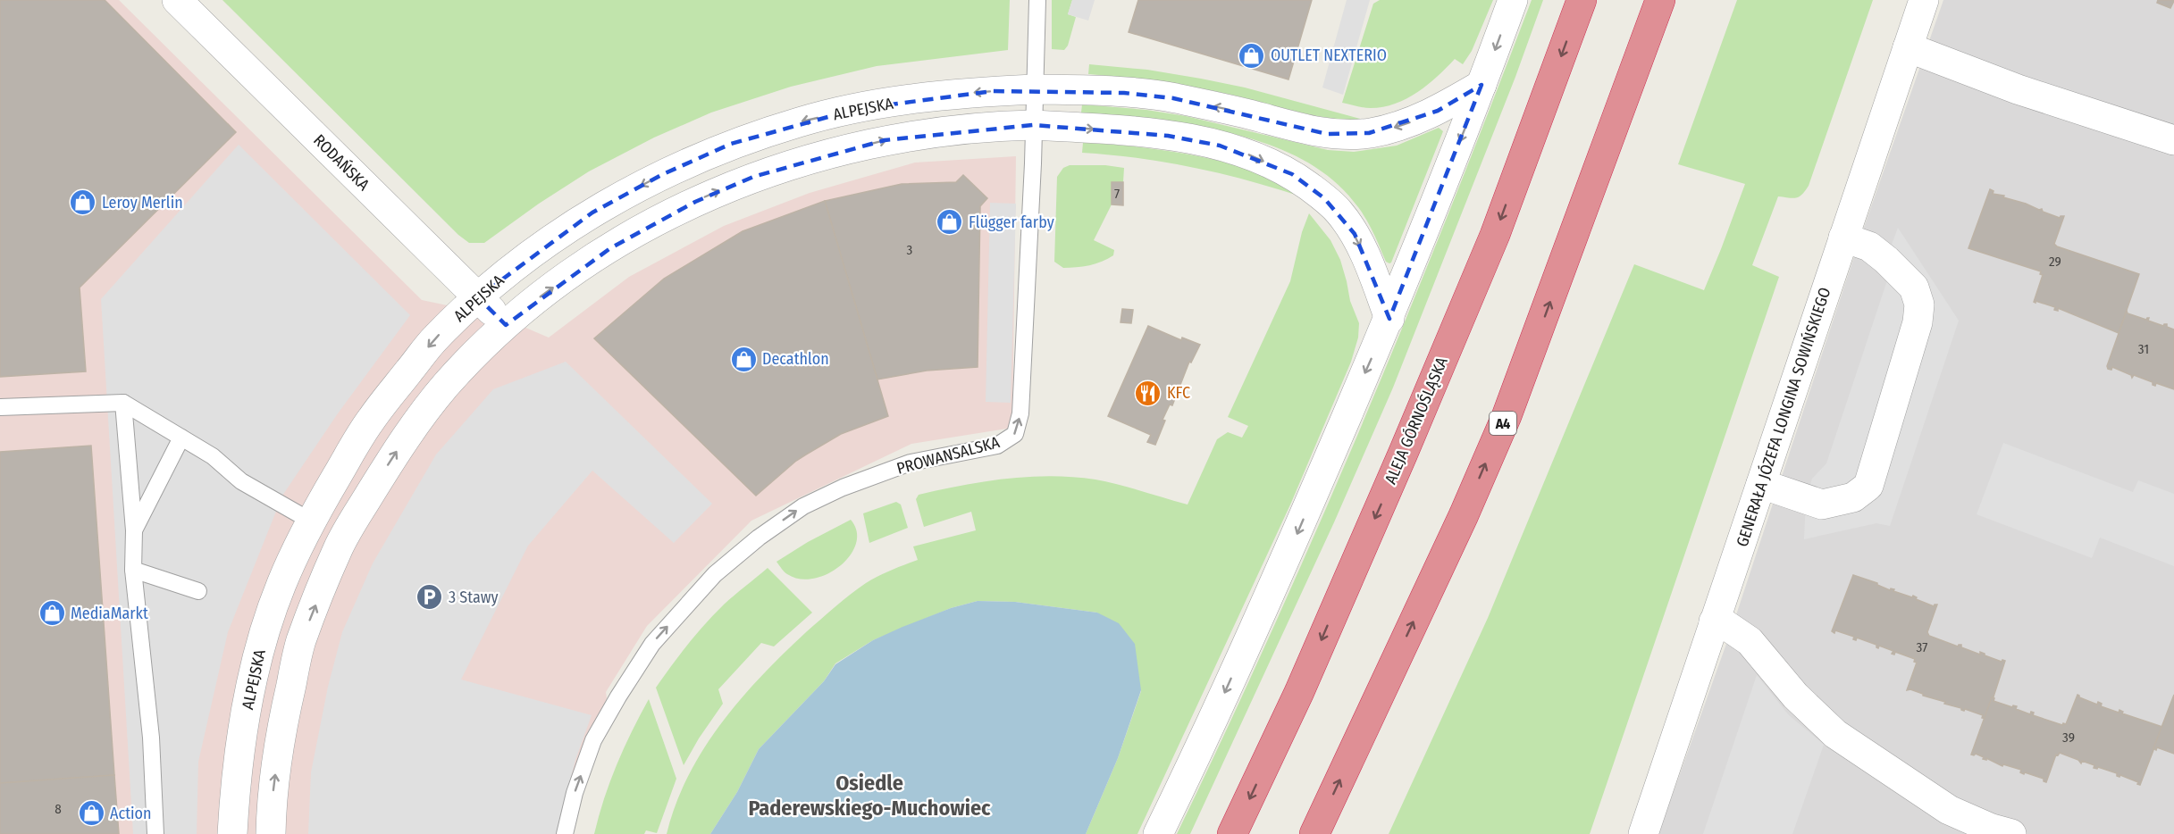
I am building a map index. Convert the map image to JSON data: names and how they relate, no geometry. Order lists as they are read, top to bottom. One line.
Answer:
{"streets":{"highway":["ALEJA GÓRNOŚLĄSKA","A4"],"street":["ALPEJSKA","RODAŃSKA","GENERAŁA JÓZEFA LONGINA SOWIŃSKIEGO"],"lane":["PROWANSALSKA"]},"crossings":[["ALPEJSKA","RODAŃSKA"],["ALPEJSKA","PROWANSALSKA"]],"one_way":["PROWANSALSKA"],"districts":["Osiedle Paderewskiego-Muchowiec"],"places":{"shop":["OUTLET NEXTERIO","Leroy Merlin","Flügger farby","Decathlon","MediaMarkt","Action"],"restaurant":["KFC"],"parking":["3 Stawy"]},"house_numbers":["7","3","29","31","37","39","8"]}
